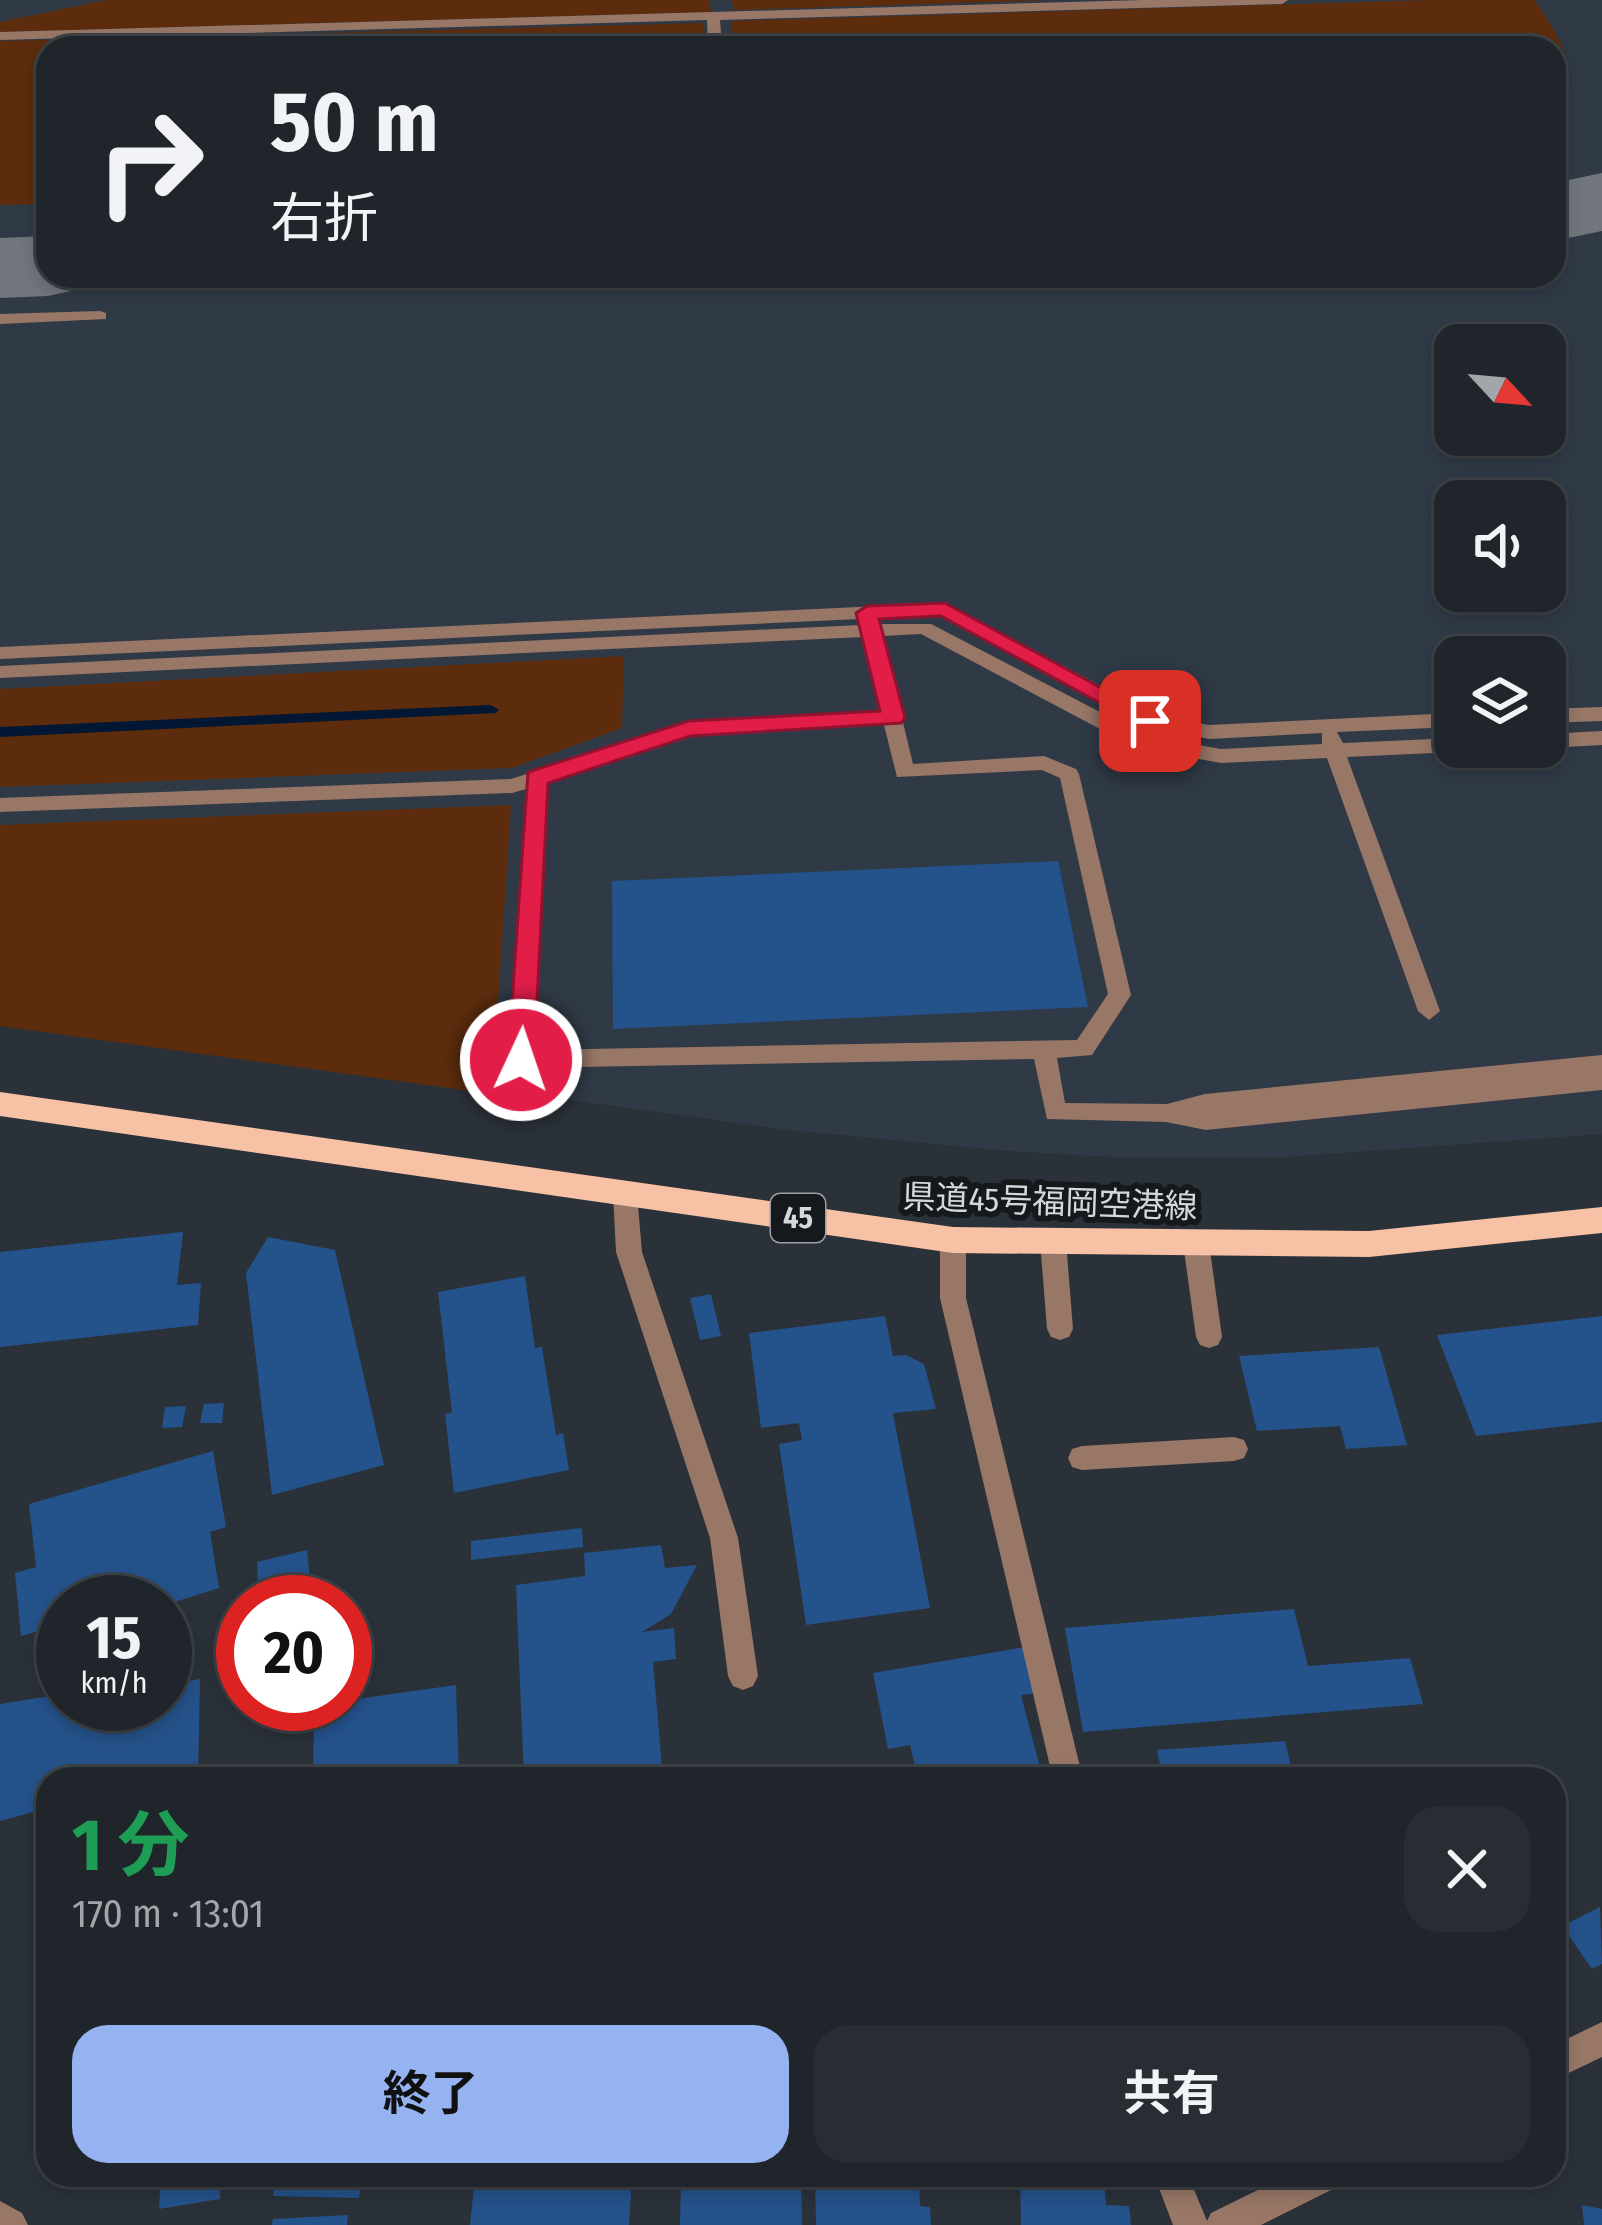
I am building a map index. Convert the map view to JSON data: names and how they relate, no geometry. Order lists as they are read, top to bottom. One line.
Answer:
{"streets":{"main road":["県道45号福岡空港線","45"]},"north":"bottom right","page":{"turn":["50 m","右折"],"speed":"15 km/h","limit":"20","heading":["1 分","170 m · 13:01"],"buttons":["終了","共有"]}}
